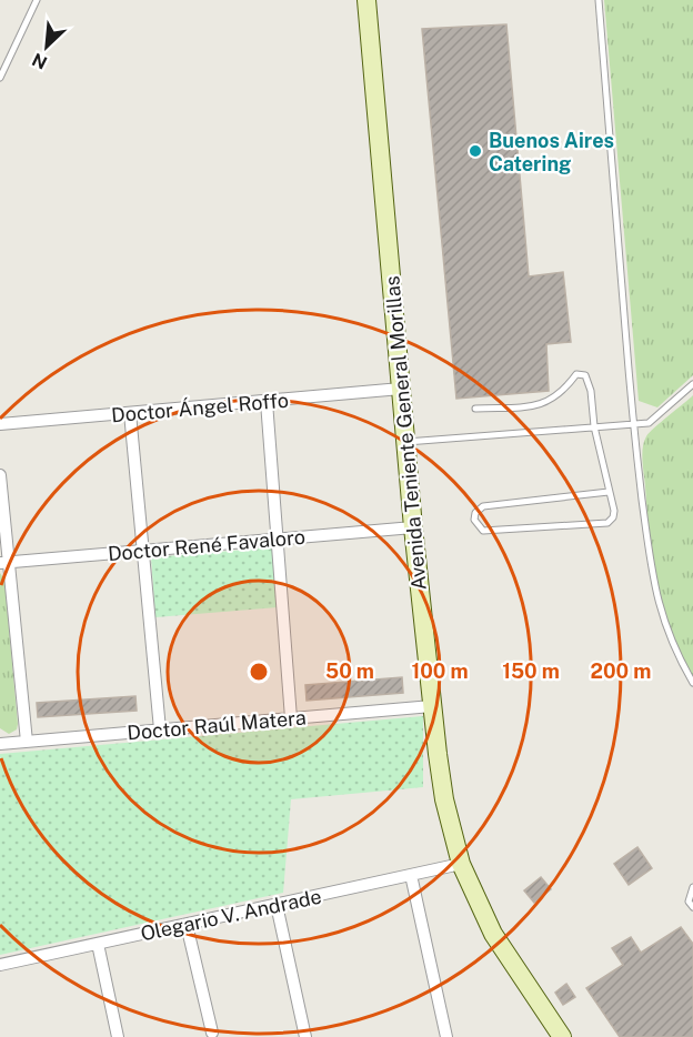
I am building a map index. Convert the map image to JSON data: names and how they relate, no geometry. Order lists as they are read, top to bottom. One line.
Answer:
{"streets":{"main road":["Avenida Teniente General Morillas"],"street":["Doctor Ángel Roffo","Doctor René Favaloro","Doctor Raúl Matera","Olegario V. Andrade"]},"crossings":[["Doctor Ángel Roffo","Avenida Teniente General Morillas"],["Avenida Teniente General Morillas","Doctor René Favaloro"],["Avenida Teniente General Morillas","Doctor Raúl Matera"],["Avenida Teniente General Morillas","Olegario V. Andrade"]],"places":["Buenos Aires Catering"],"north":"bottom left","rings":["50 m","100 m","150 m","200 m"]}
